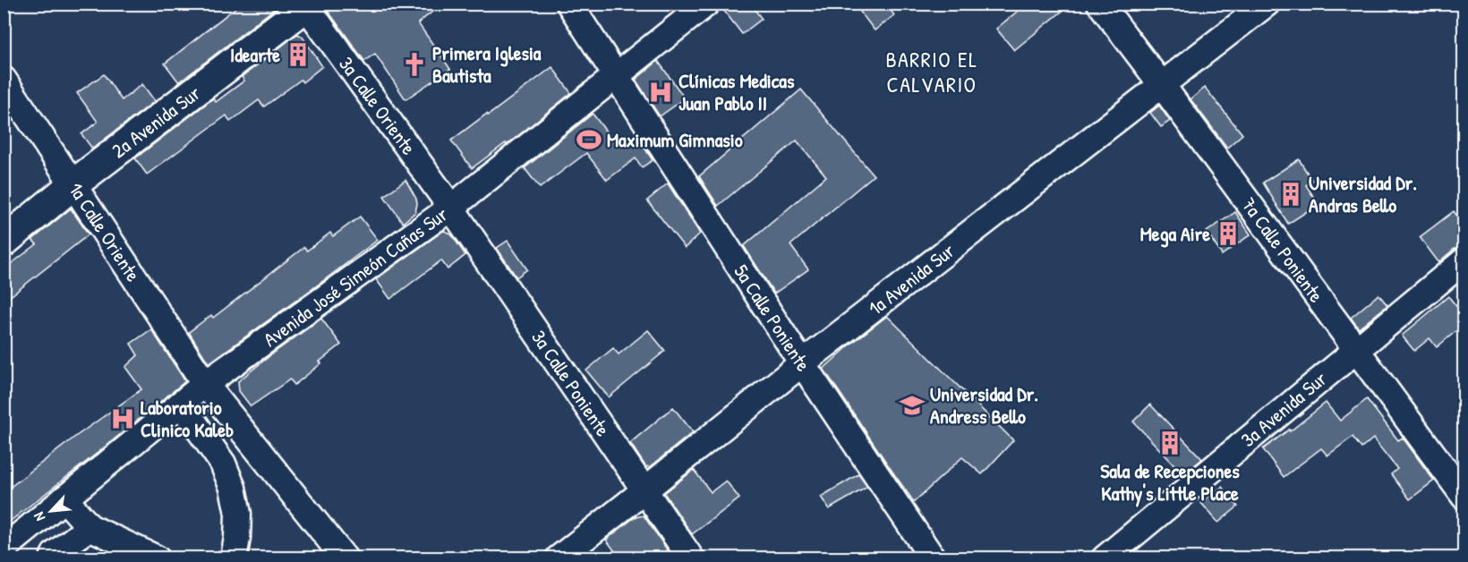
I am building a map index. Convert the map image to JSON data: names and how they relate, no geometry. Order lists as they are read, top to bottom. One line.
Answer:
{"streets":{"main road":["2a Avenida Sur"],"street":["3a Calle Oriente","1a Calle Oriente","7a Calle Poniente","Avenida José Simeón Cañas Sur","1a Avenida Sur","5a Calle Poniente","3a Calle Poniente","3a Avenida Sur"]},"crossings":[["3a Calle Oriente","2a Avenida Sur"],["3a Calle Oriente","Avenida José Simeón Cañas Sur"],["3a Calle Oriente","3a Calle Poniente"],["2a Avenida Sur","1a Calle Oriente"],["1a Calle Oriente","Avenida José Simeón Cañas Sur"],["7a Calle Poniente","1a Avenida Sur"],["7a Calle Poniente","3a Avenida Sur"],["Avenida José Simeón Cañas Sur","5a Calle Poniente"],["Avenida José Simeón Cañas Sur","3a Calle Poniente"],["1a Avenida Sur","5a Calle Poniente"],["1a Avenida Sur","3a Calle Poniente"]],"districts":["BARRIO EL CALVARIO"],"places":{"building":["Idearte","Universidad Dr. Andras Bello","Mega Aire","Sala de Recepciones Kathy's Little Place"],"church":["Primera Iglesia Bautista"],"hospital":["Clínicas Medicas Juan Pablo II","Laboratorio Clinico Kaleb"],"sports":["Maximum Gimnasio"],"school or university":["Universidad Dr. Andress Bello"]},"north":"bottom left"}
